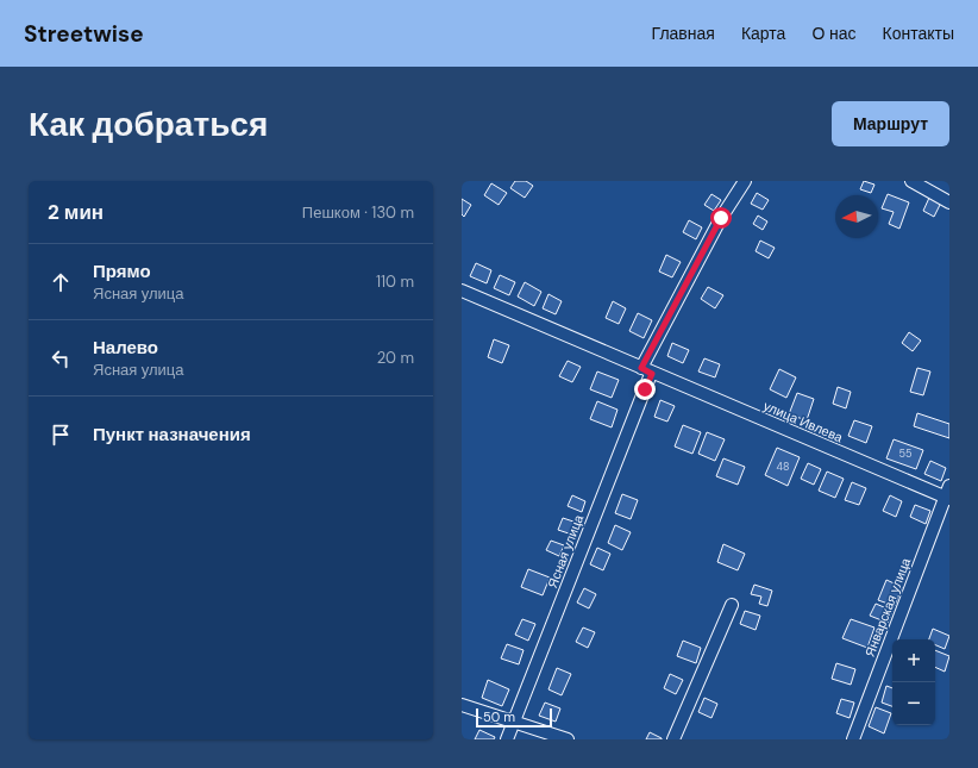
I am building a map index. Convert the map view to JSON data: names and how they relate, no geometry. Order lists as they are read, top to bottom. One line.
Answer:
{"streets":{"street":["улица Ивлева","Ясная улица","Январская улица"]},"crossings":[["улица Ивлева","Ясная улица"],["улица Ивлева","Январская улица"]],"house_numbers":["55","48"],"scale_bar":"50 m","north":"left","page":{"header":"Streetwise","nav":["Главная","Карта","О нас","Контакты"],"buttons":"Маршрут","title":"Как добраться","heading":["2 мин","Пешком · 130 m"],"list":[["Прямо","Ясная улица","110 m"],["Налево","Ясная улица","20 m"],"Пункт назначения"],"map_buttons":["+","−"],"scale":"50 m"}}
